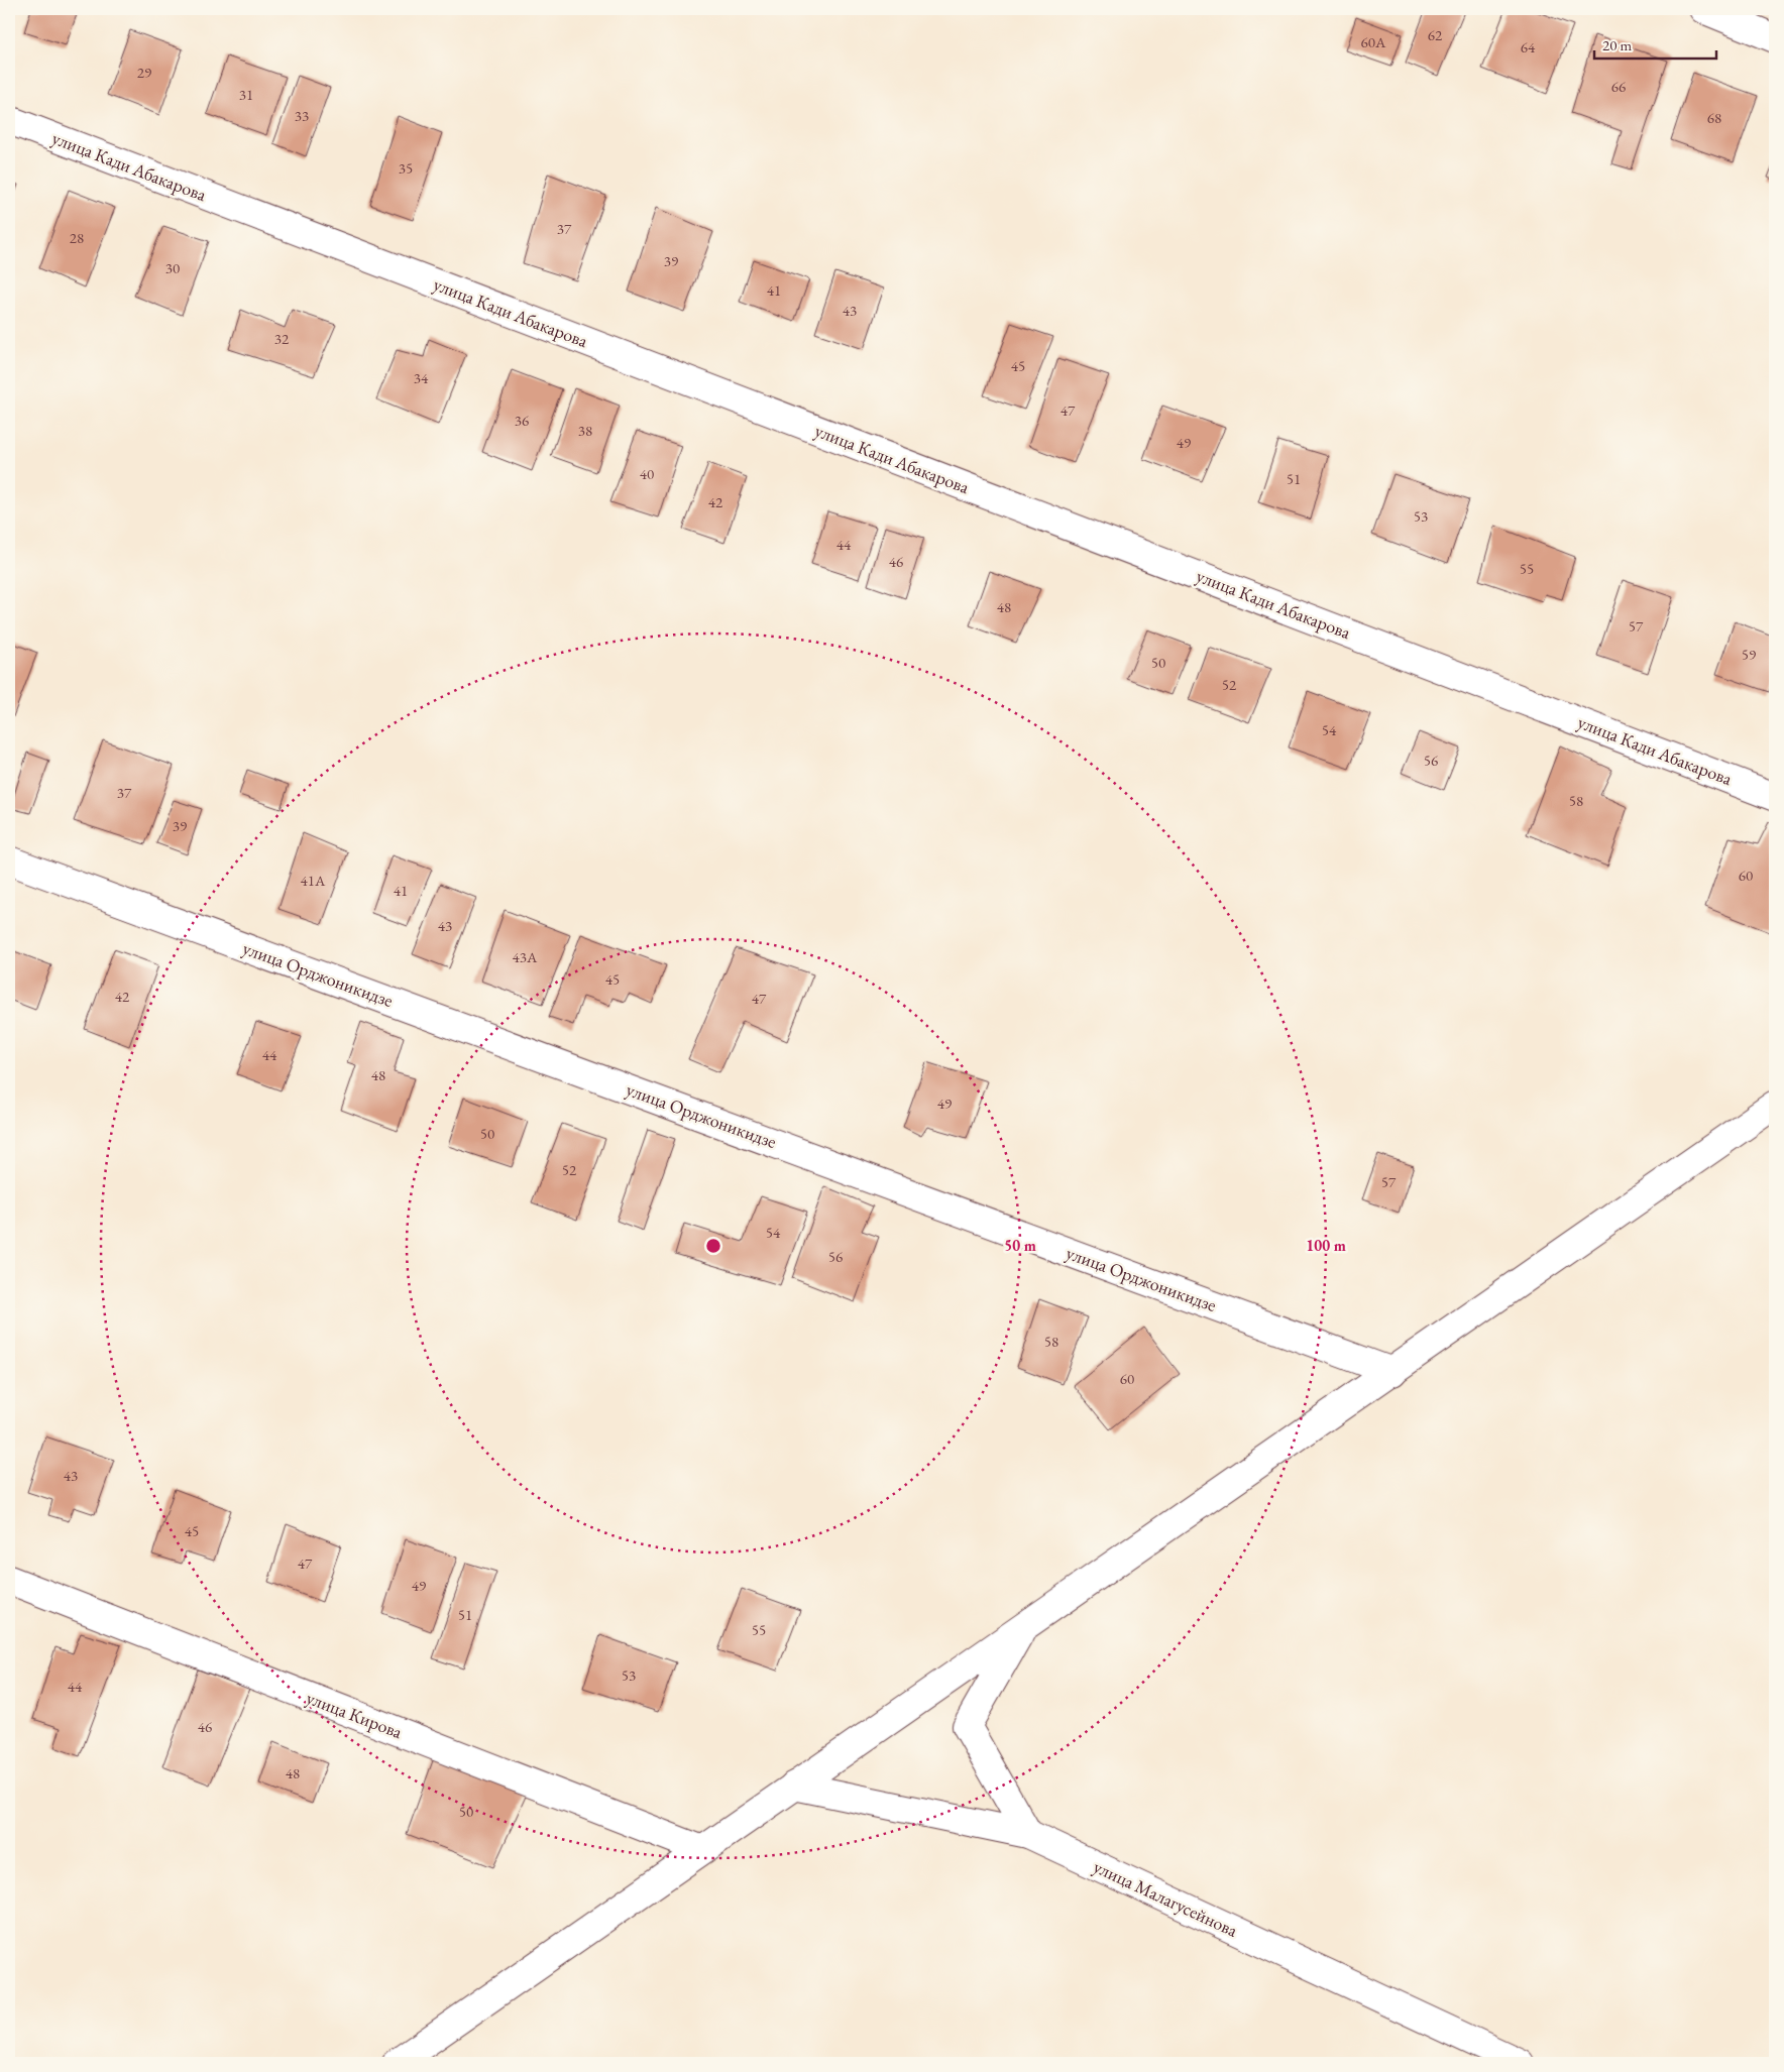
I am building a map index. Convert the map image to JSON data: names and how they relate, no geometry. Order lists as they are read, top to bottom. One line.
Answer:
{"streets":{"street":["улица Кади Абакарова","улица Орджоникидзе","улица Кирова","улица Малагусейнова"]},"house_numbers":["62","60А","64","29","66","31","33","68","35","37","28","39","30","41","43","32","45","34","47","36","38","49","40","51","42","53","44","46","55","48","57","59","50","52","54","56","37","58","39","60","41А","41","43","43А","45","42","47","44","48","49","50","52","57","54","56","58","60","43","45","47","49","51","55","53","44","46","48","50"],"scale_bar":"20 m","rings":["50 m","100 m"]}
